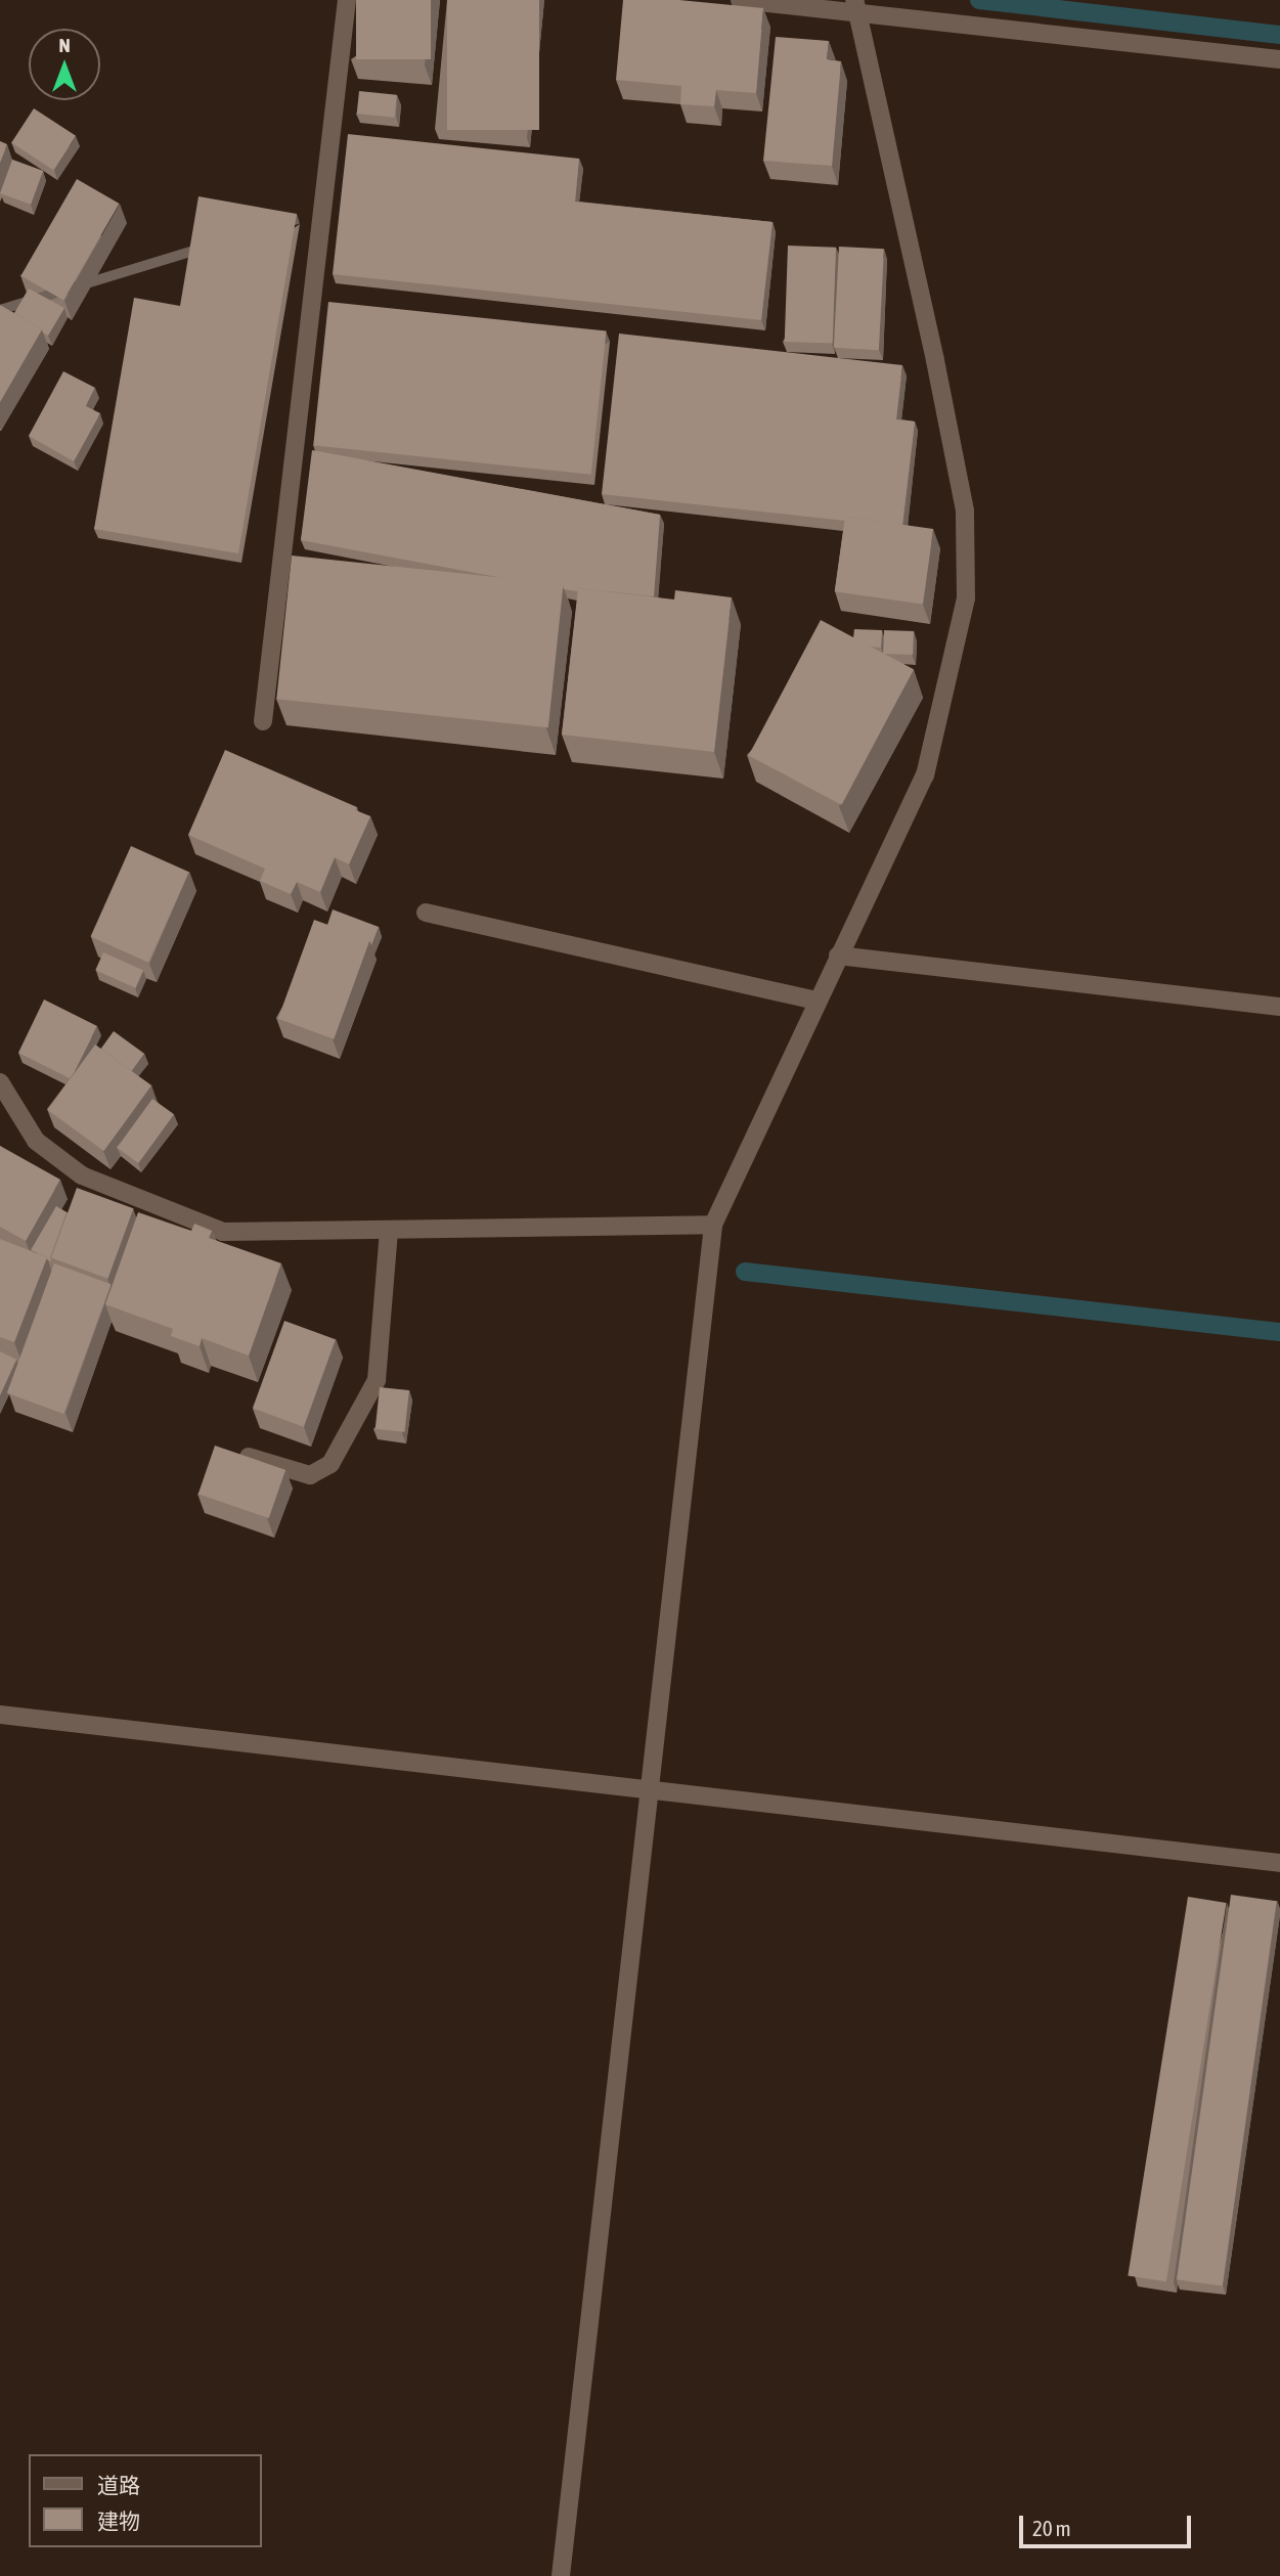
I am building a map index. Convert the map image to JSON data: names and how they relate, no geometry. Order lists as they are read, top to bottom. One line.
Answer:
{"legend":["道路","建物"],"scale_bar":"20 m","north":"top"}
